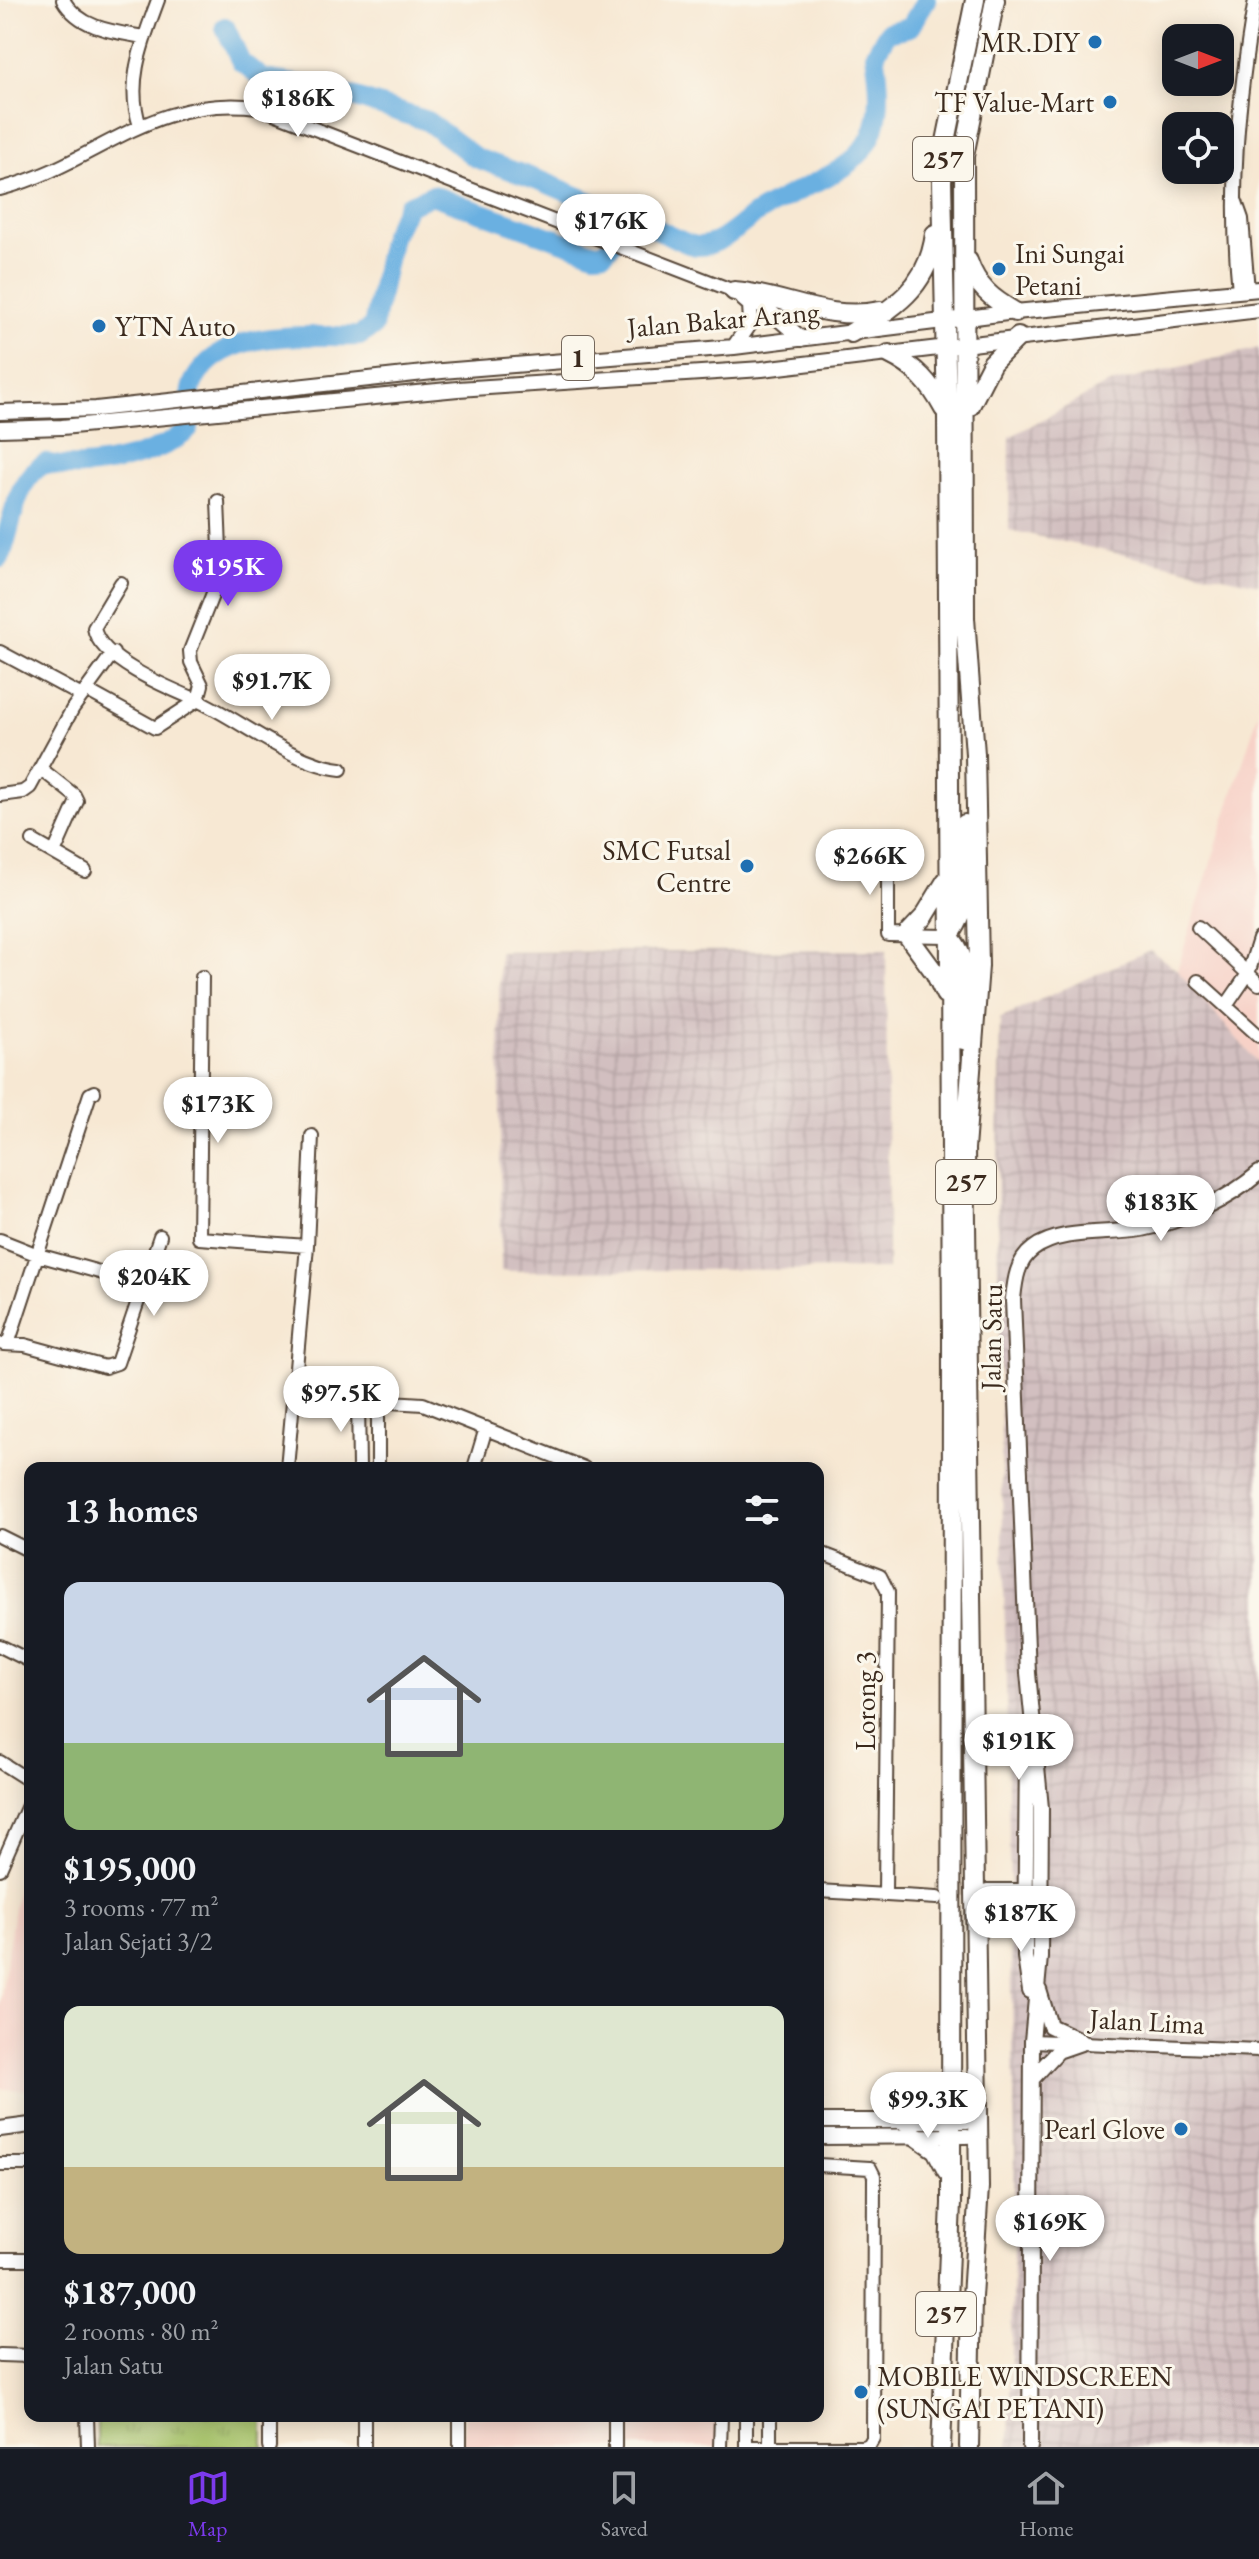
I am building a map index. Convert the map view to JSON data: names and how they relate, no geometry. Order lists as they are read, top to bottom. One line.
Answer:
{"streets":{"highway":["257"],"main road":["Jalan Bakar Arang","1","Jalan Satu"],"street":["Lorong 3","Jalan Lima"]},"crossings":[["257","Jalan Bakar Arang"],["Jalan Satu","Jalan Lima"]],"places":["MR.DIY","TF Value-Mart","Ini Sungai Petani","YTN Auto","SMC Futsal Centre","Pearl Glove","MOBILE WINDSCREEN (SUNGAI PETANI)"],"north":"right","page":{"price":["$186K","$176K","$195K","$91.7K","$266K","$173K","$183K","$204K","$97.5K","$191K","$187K","$99.3K","$169K"],"heading":"13 homes","list":[{"name":"$195,000","note":"3 rooms · 77 m² · Jalan Sejati 3/2"},{"name":"$187,000","note":"2 rooms · 80 m² · Jalan Satu"}],"tabs":["Map","Saved","Home"]}}
